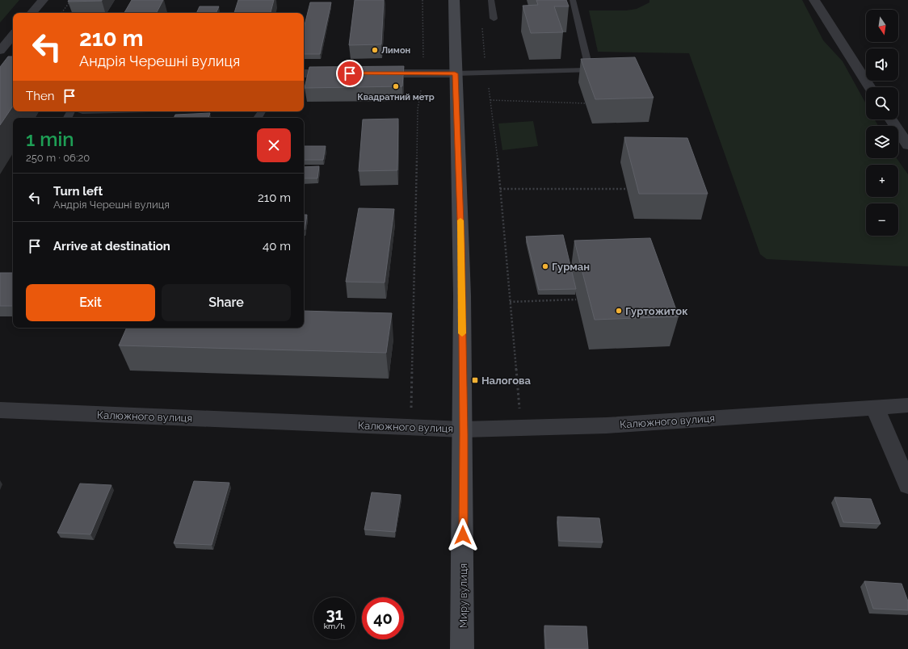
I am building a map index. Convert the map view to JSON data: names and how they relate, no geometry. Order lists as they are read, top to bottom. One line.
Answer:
{"streets":{"street":["Калюжного вулиця","Миру вулиця"]},"crossings":[["Калюжного вулиця","Миру вулиця"]],"places":{"other":["Лимон","Квадратний метр","Гурман","Гуртожиток"],"transit":["Налогова"]},"north":"bottom","page":{"map_buttons":["+","−"],"turn":["210 m","Андрія Черешні вулиця"],"then":"Then","heading":["1 min","250 m · 06:20"],"list":[{"name":"Turn left","note":"Андрія Черешні вулиця","value":"210 m"},{"name":"Arrive at destination","value":"40 m"}],"buttons":["Exit","Share"],"speed":"31 km/h","limit":"40"}}
